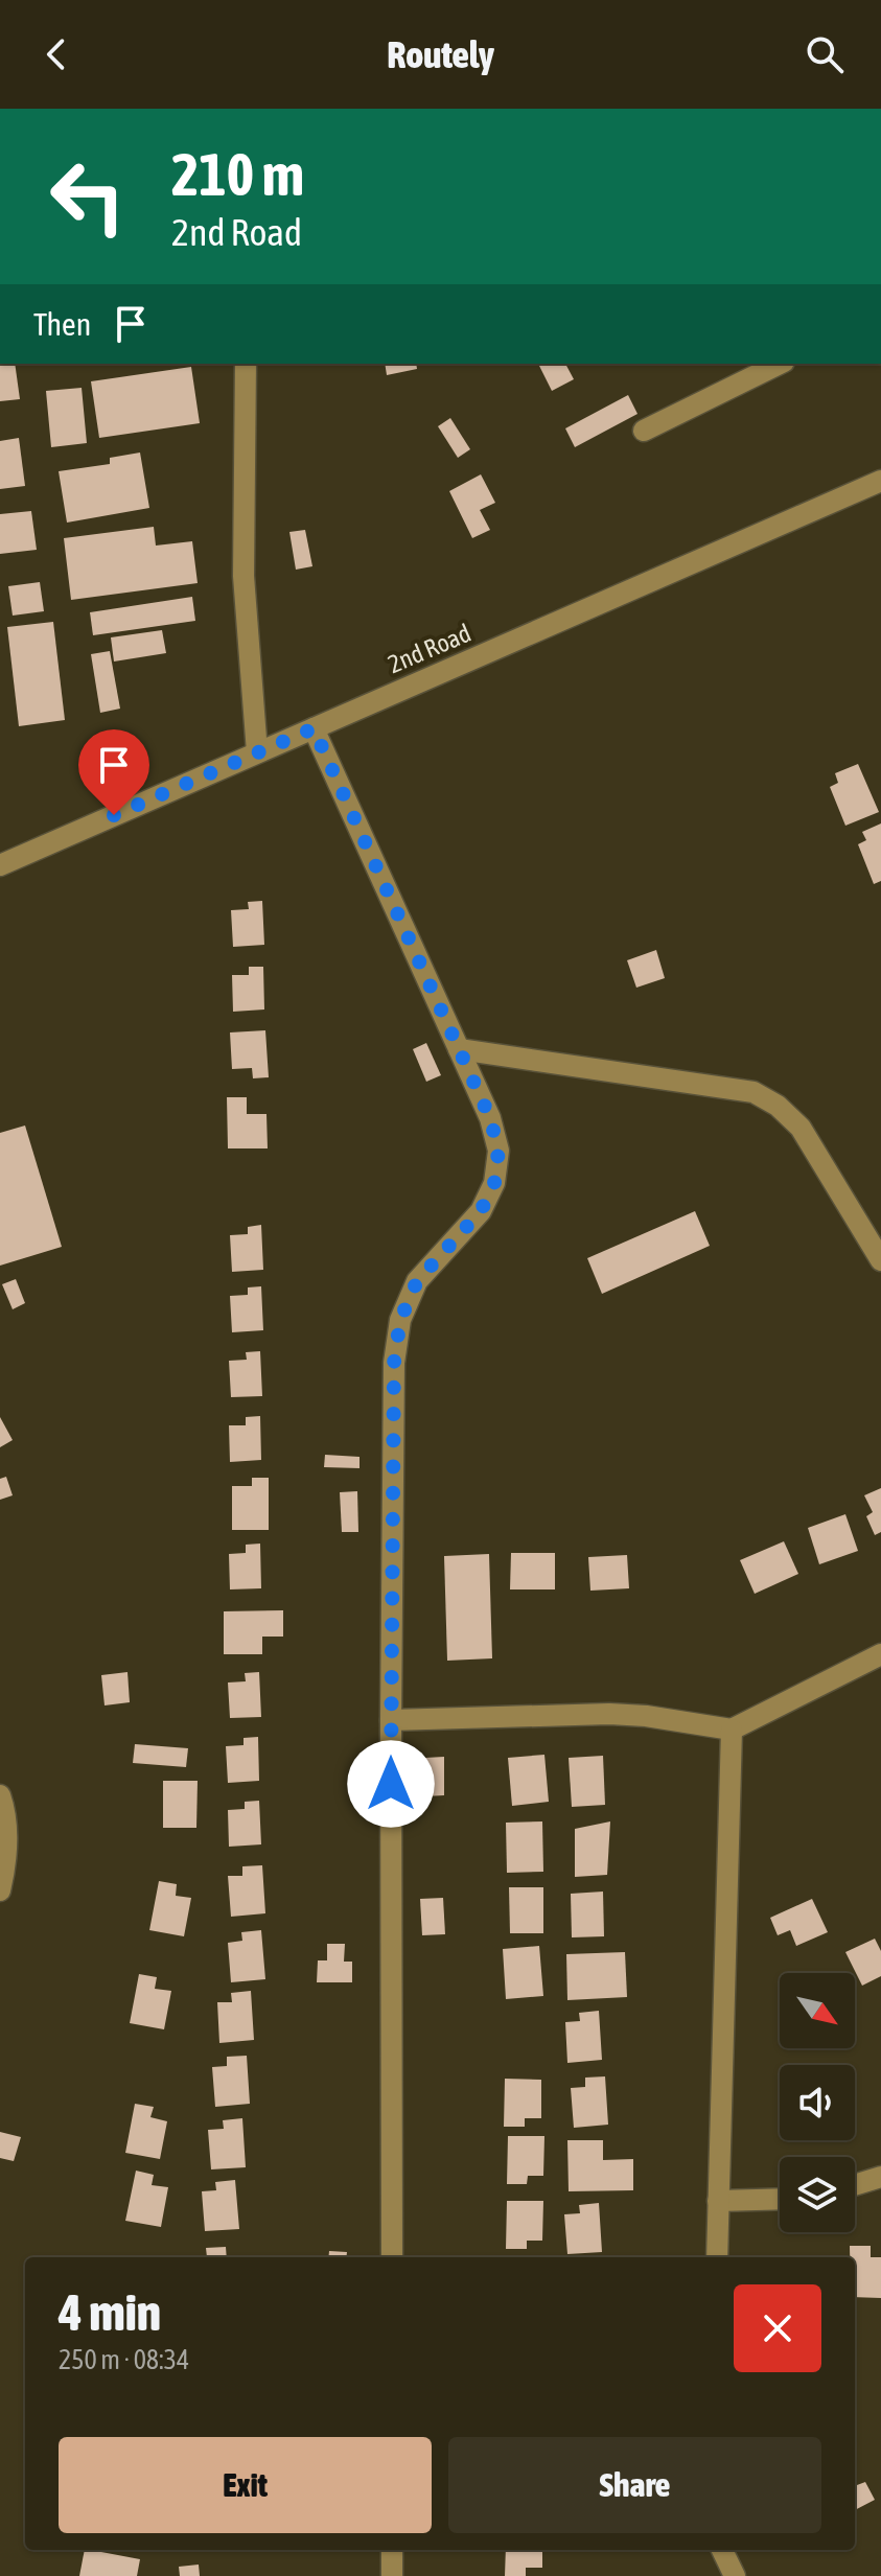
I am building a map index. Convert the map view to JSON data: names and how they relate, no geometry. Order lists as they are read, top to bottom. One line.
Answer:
{"streets":{"street":["2nd Road"]},"north":"bottom right","page":{"header":"Routely","turn":["210 m","2nd Road"],"then":"Then","heading":["4 min","250 m · 08:34"],"buttons":["Exit","Share"]}}
